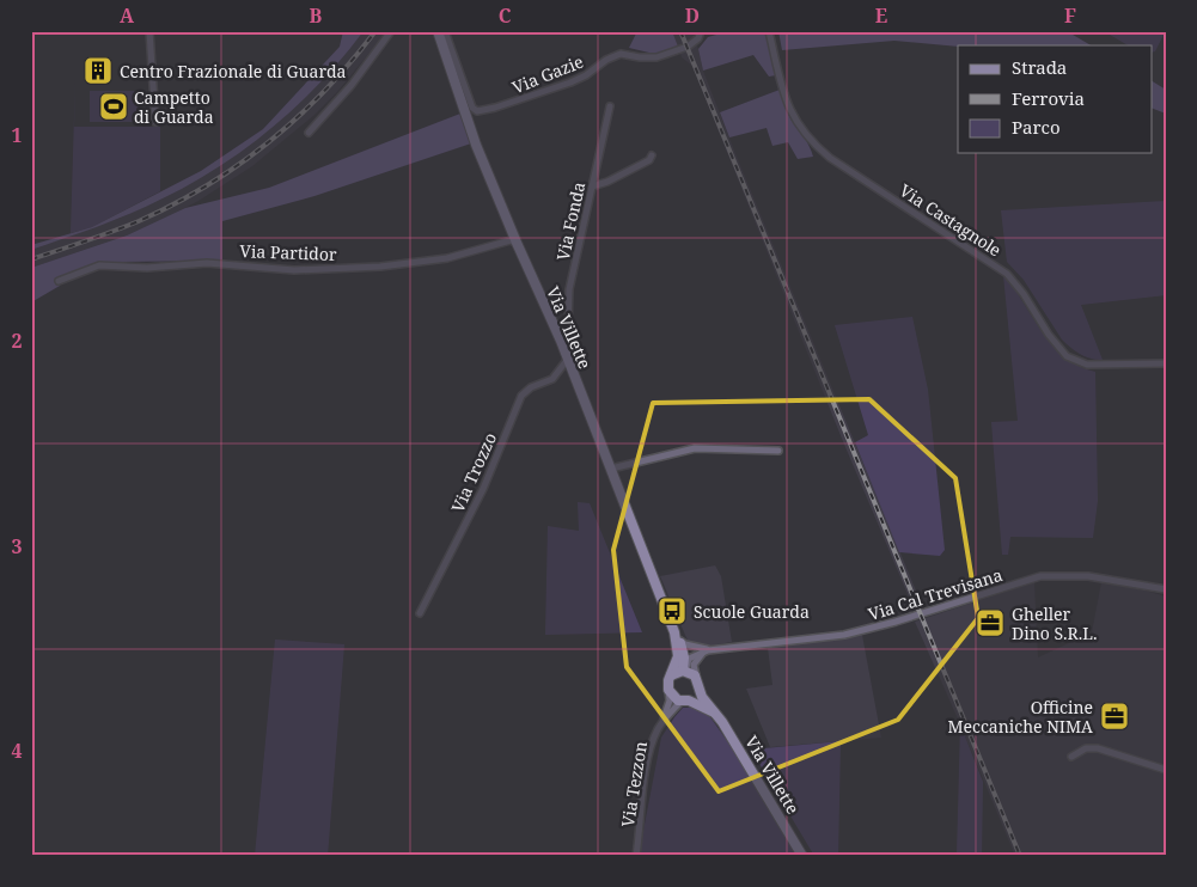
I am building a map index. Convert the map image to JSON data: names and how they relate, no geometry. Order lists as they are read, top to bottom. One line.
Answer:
{"streets":{"street":["Via Gazie","Via Castagnole","Via Fonda","Via Partidor","Via Villette","Via Trozzo","Via Cal Trevisana","Via Tezzon"]},"crossings":[["Via Fonda","Via Villette"],["Via Partidor","Via Villette"],["Via Villette","Via Trozzo"],["Via Villette","Via Cal Trevisana"],["Via Villette","Via Tezzon"]],"places":{"building":["Centro Frazionale di Guarda"],"sports":["Campetto di Guarda"],"bus stop":["Scuole Guarda"],"office":["Gheller Dino S.R.L.","Officine Meccaniche NIMA"]},"legend":["Strada","Ferrovia","Parco"],"grid":{"columns":["A","B","C","D","E","F"],"rows":["1","2","3","4"]}}
